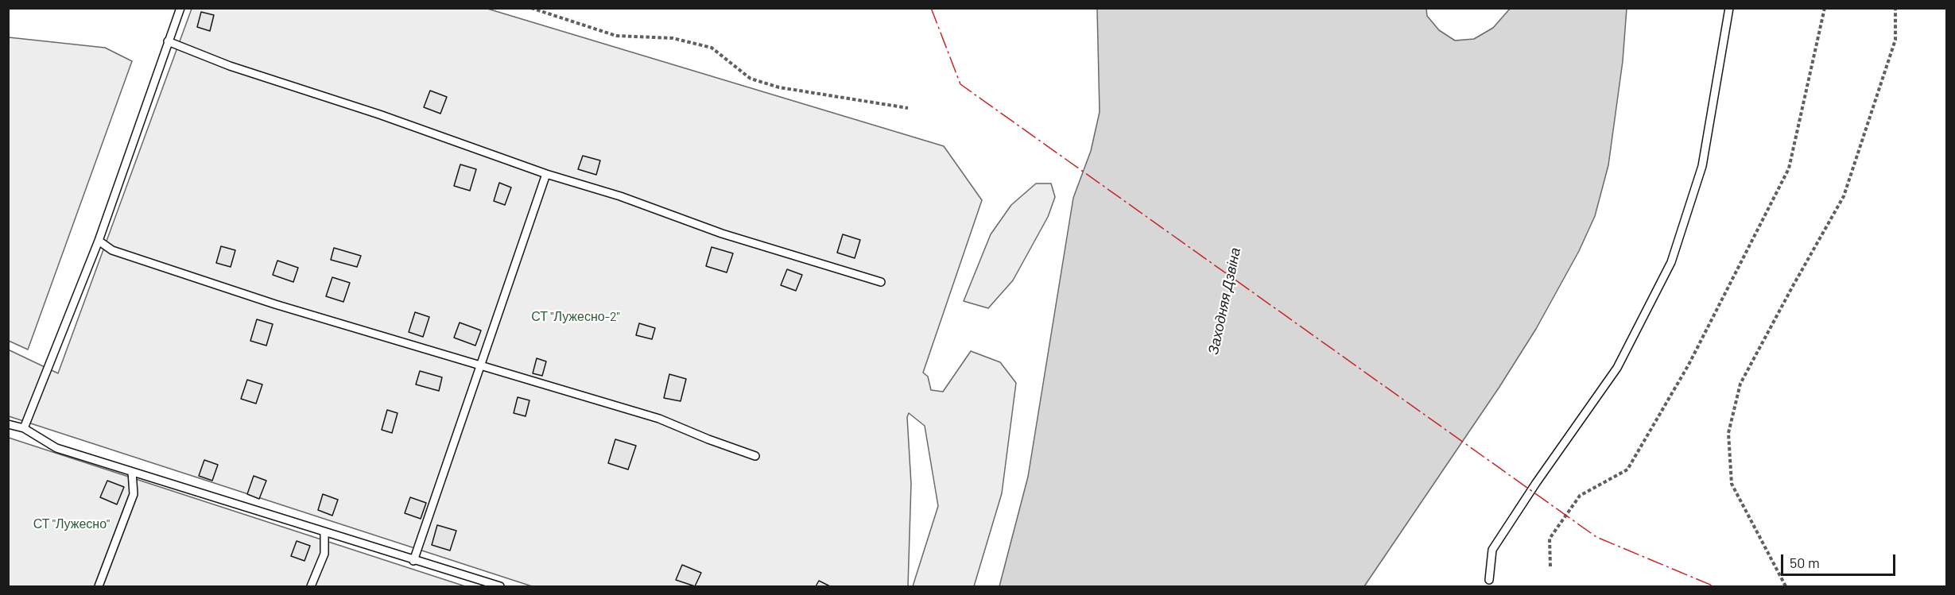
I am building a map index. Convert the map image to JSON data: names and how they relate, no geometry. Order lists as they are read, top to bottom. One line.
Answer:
{"water":["Заходняя Дзвіна"],"parks":["СТ \"Лужесно-2\"","СТ \"Лужесно\""],"scale_bar":"50 m"}
